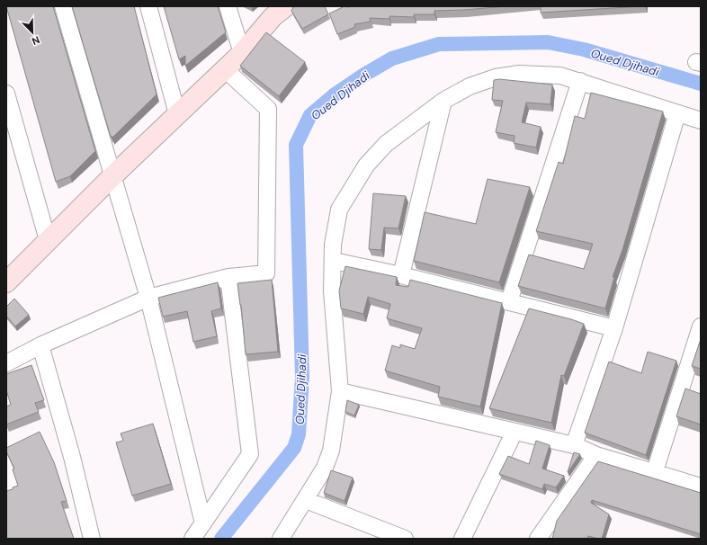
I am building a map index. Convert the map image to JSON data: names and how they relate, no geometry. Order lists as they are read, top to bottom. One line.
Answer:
{"water":["Oued Djihadi"],"north":"bottom right"}
